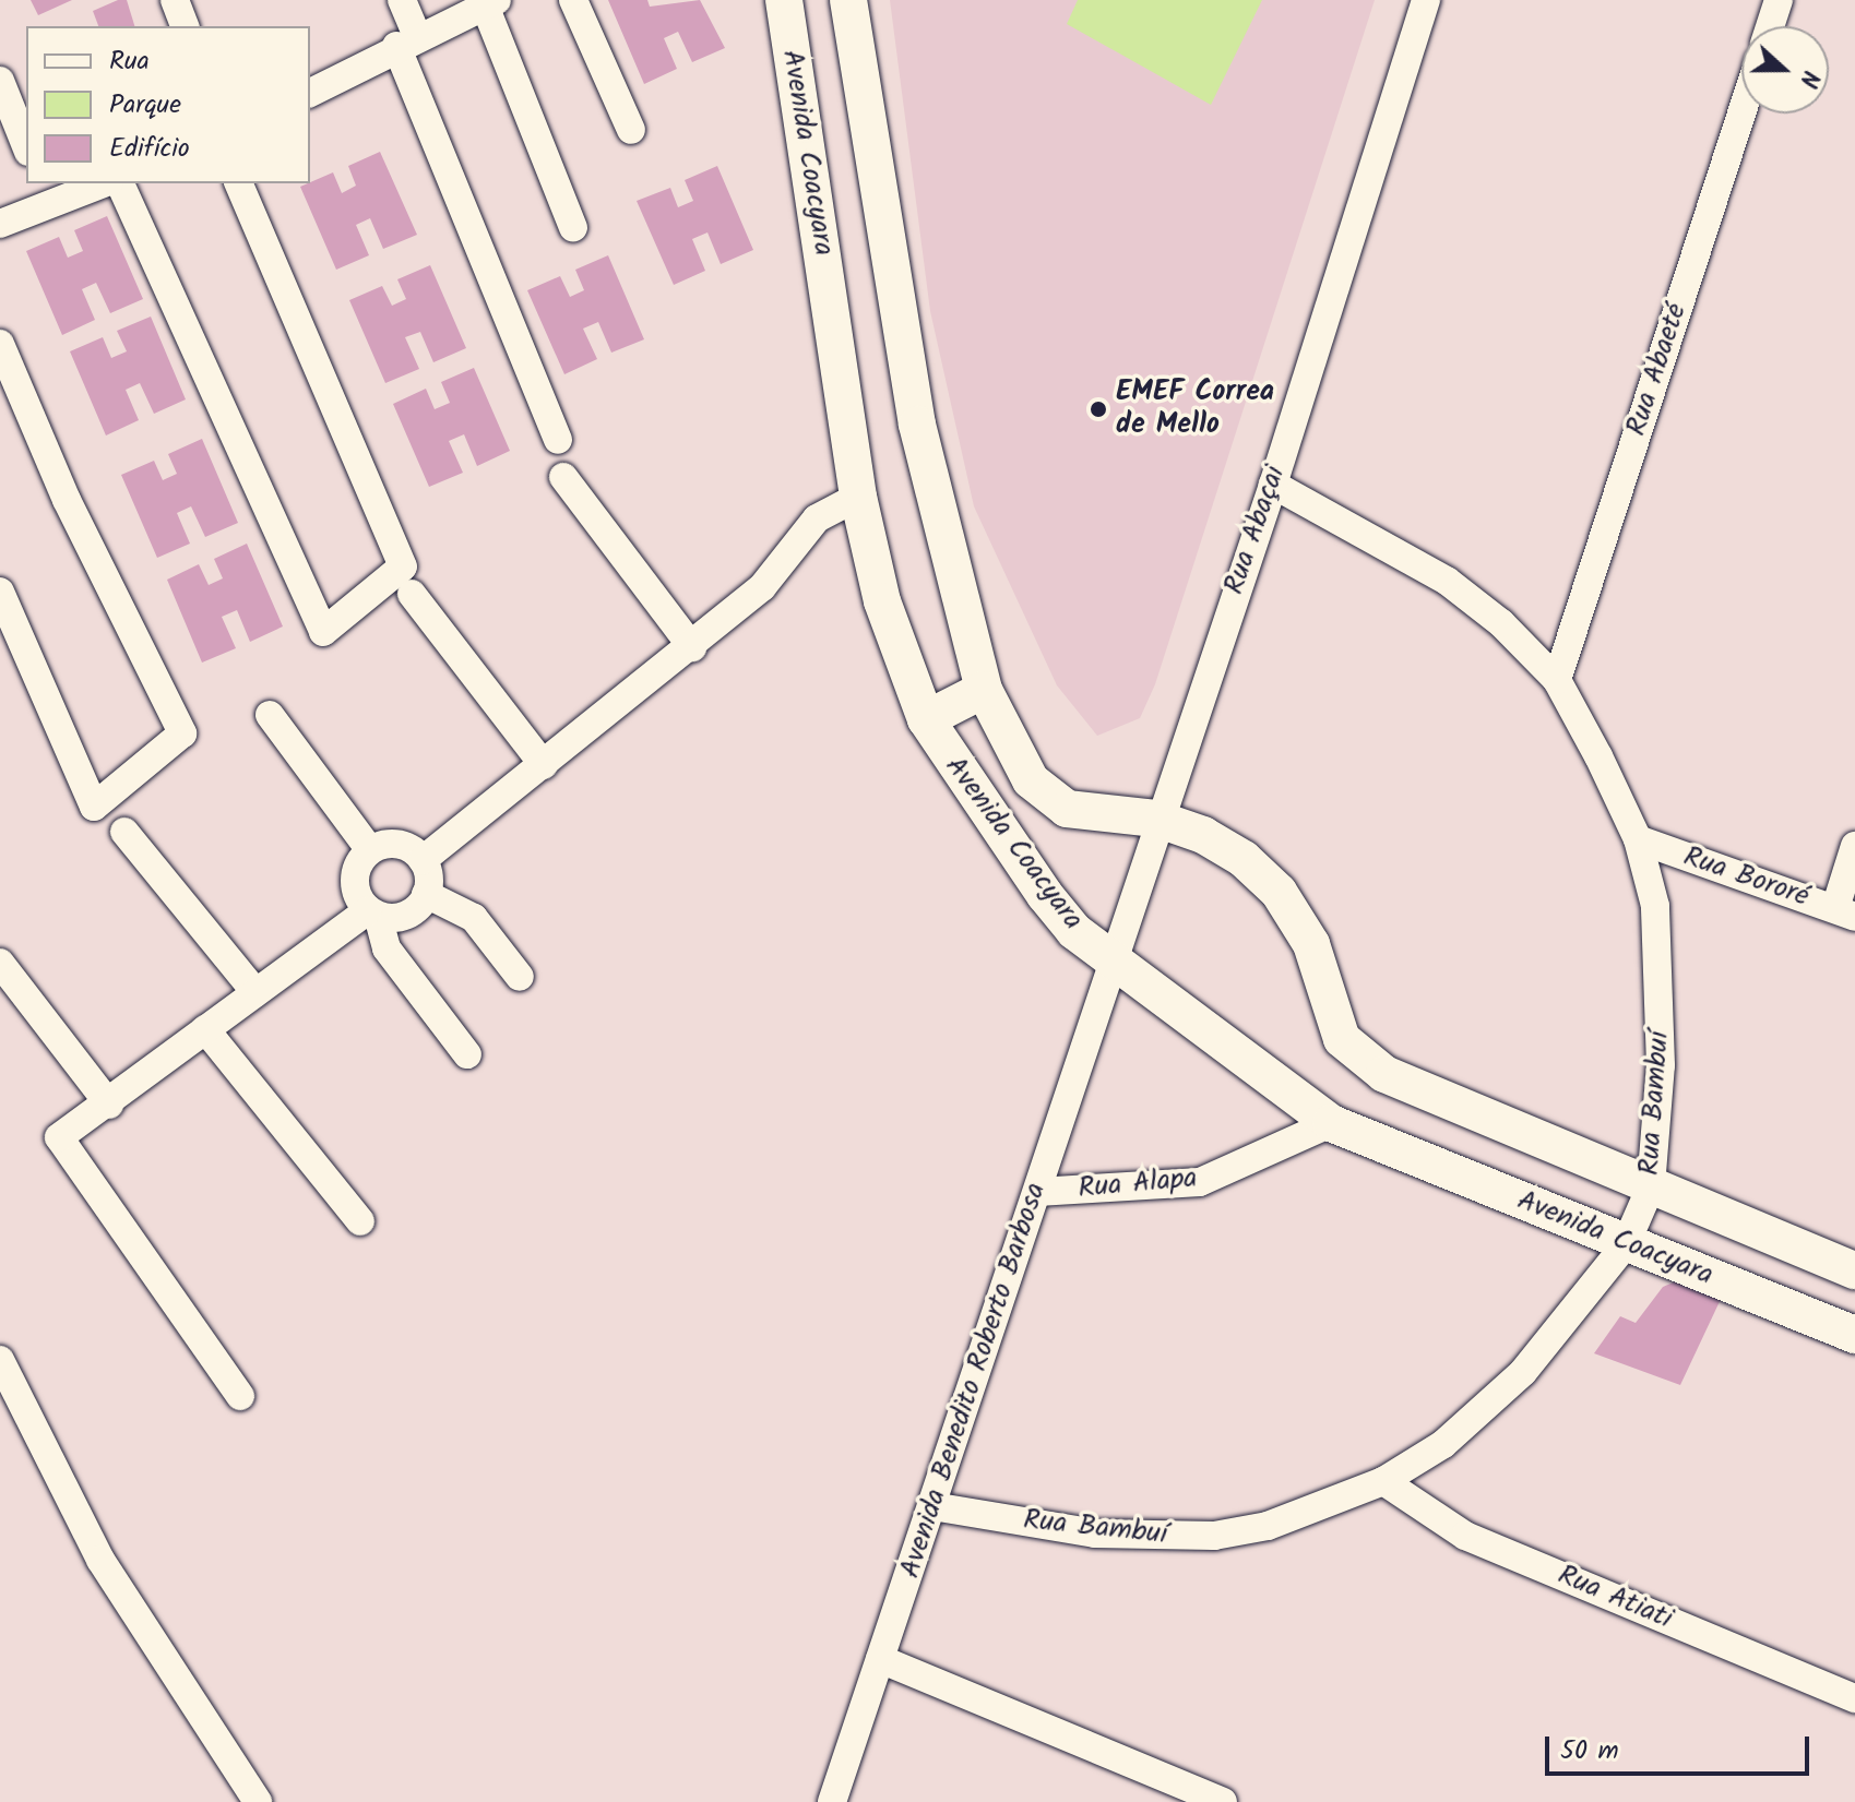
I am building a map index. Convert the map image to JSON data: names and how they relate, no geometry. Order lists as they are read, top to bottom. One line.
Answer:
{"streets":{"street":["Avenida Coacyara","Rua Abaeté","Rua Abaçai","Rua Bororé","Rua Bambuí","Rua Alapa","Avenida Benedito Roberto Barbosa","Rua Atiati"]},"crossings":[["Avenida Coacyara","Rua Abaçai"],["Avenida Coacyara","Rua Bambuí"],["Avenida Coacyara","Rua Alapa"],["Avenida Coacyara","Avenida Benedito Roberto Barbosa"],["Rua Abaeté","Rua Bambuí"],["Rua Abaçai","Rua Bambuí"],["Rua Abaçai","Avenida Benedito Roberto Barbosa"],["Rua Bororé","Rua Bambuí"],["Rua Bambuí","Avenida Benedito Roberto Barbosa"],["Rua Bambuí","Rua Atiati"],["Rua Alapa","Avenida Benedito Roberto Barbosa"]],"places":["EMEF Correa de Mello"],"legend":["Rua","Parque","Edifício"],"scale_bar":"50 m","north":"right"}
